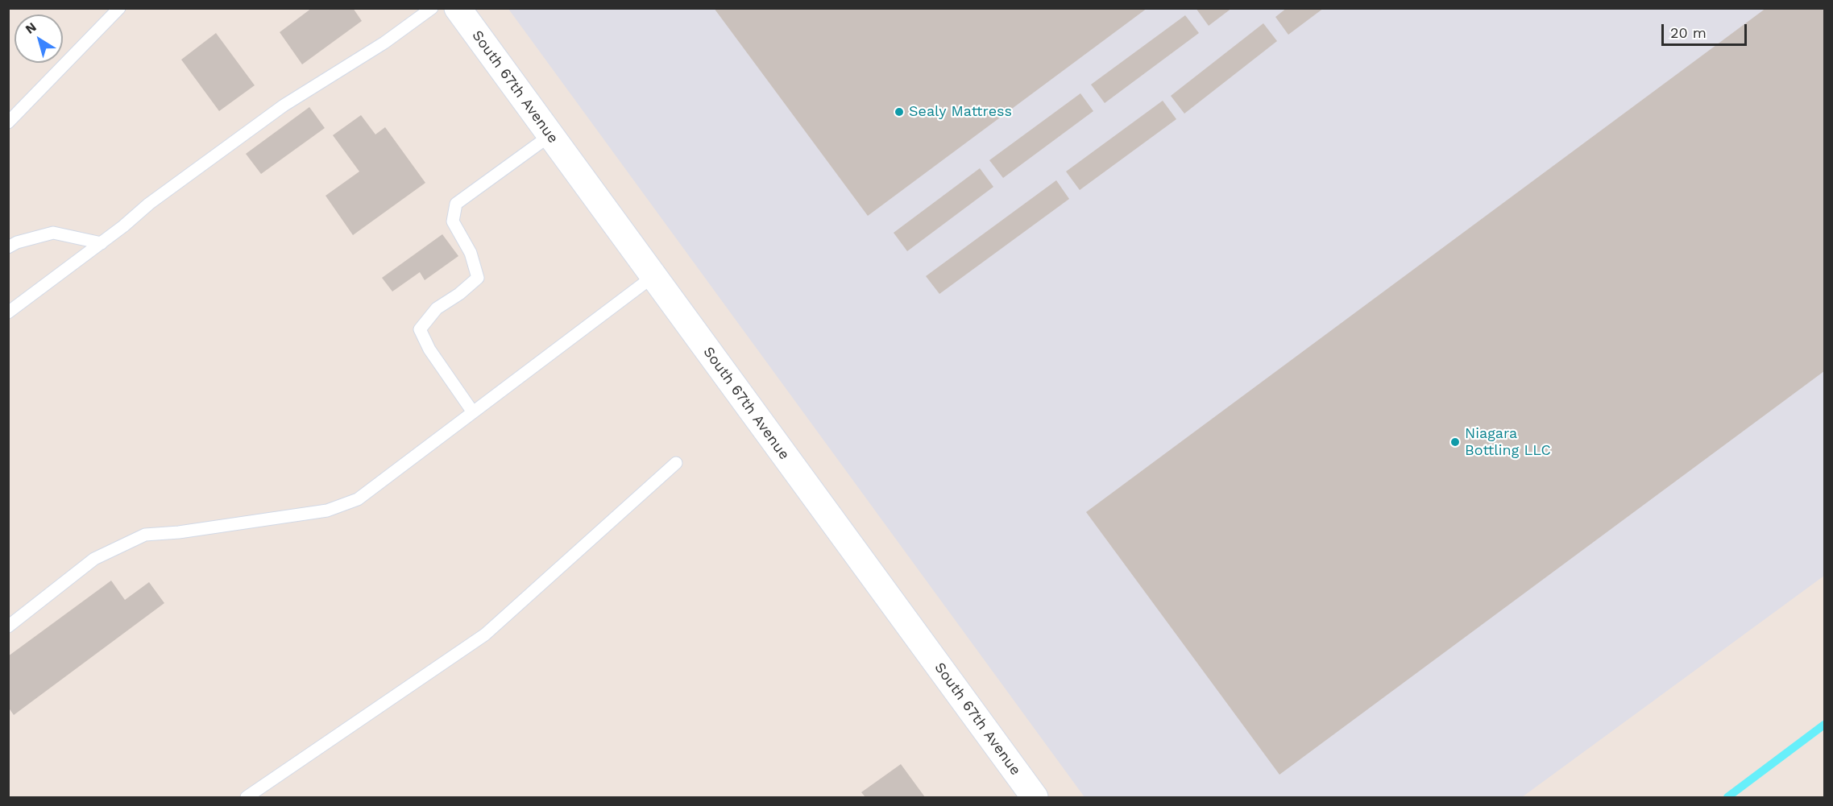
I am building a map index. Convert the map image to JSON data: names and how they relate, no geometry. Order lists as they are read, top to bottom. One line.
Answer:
{"streets":{"main road":["South 67th Avenue"]},"places":["Sealy Mattress","Niagara Bottling LLC"],"scale_bar":"20 m","north":"top left"}
